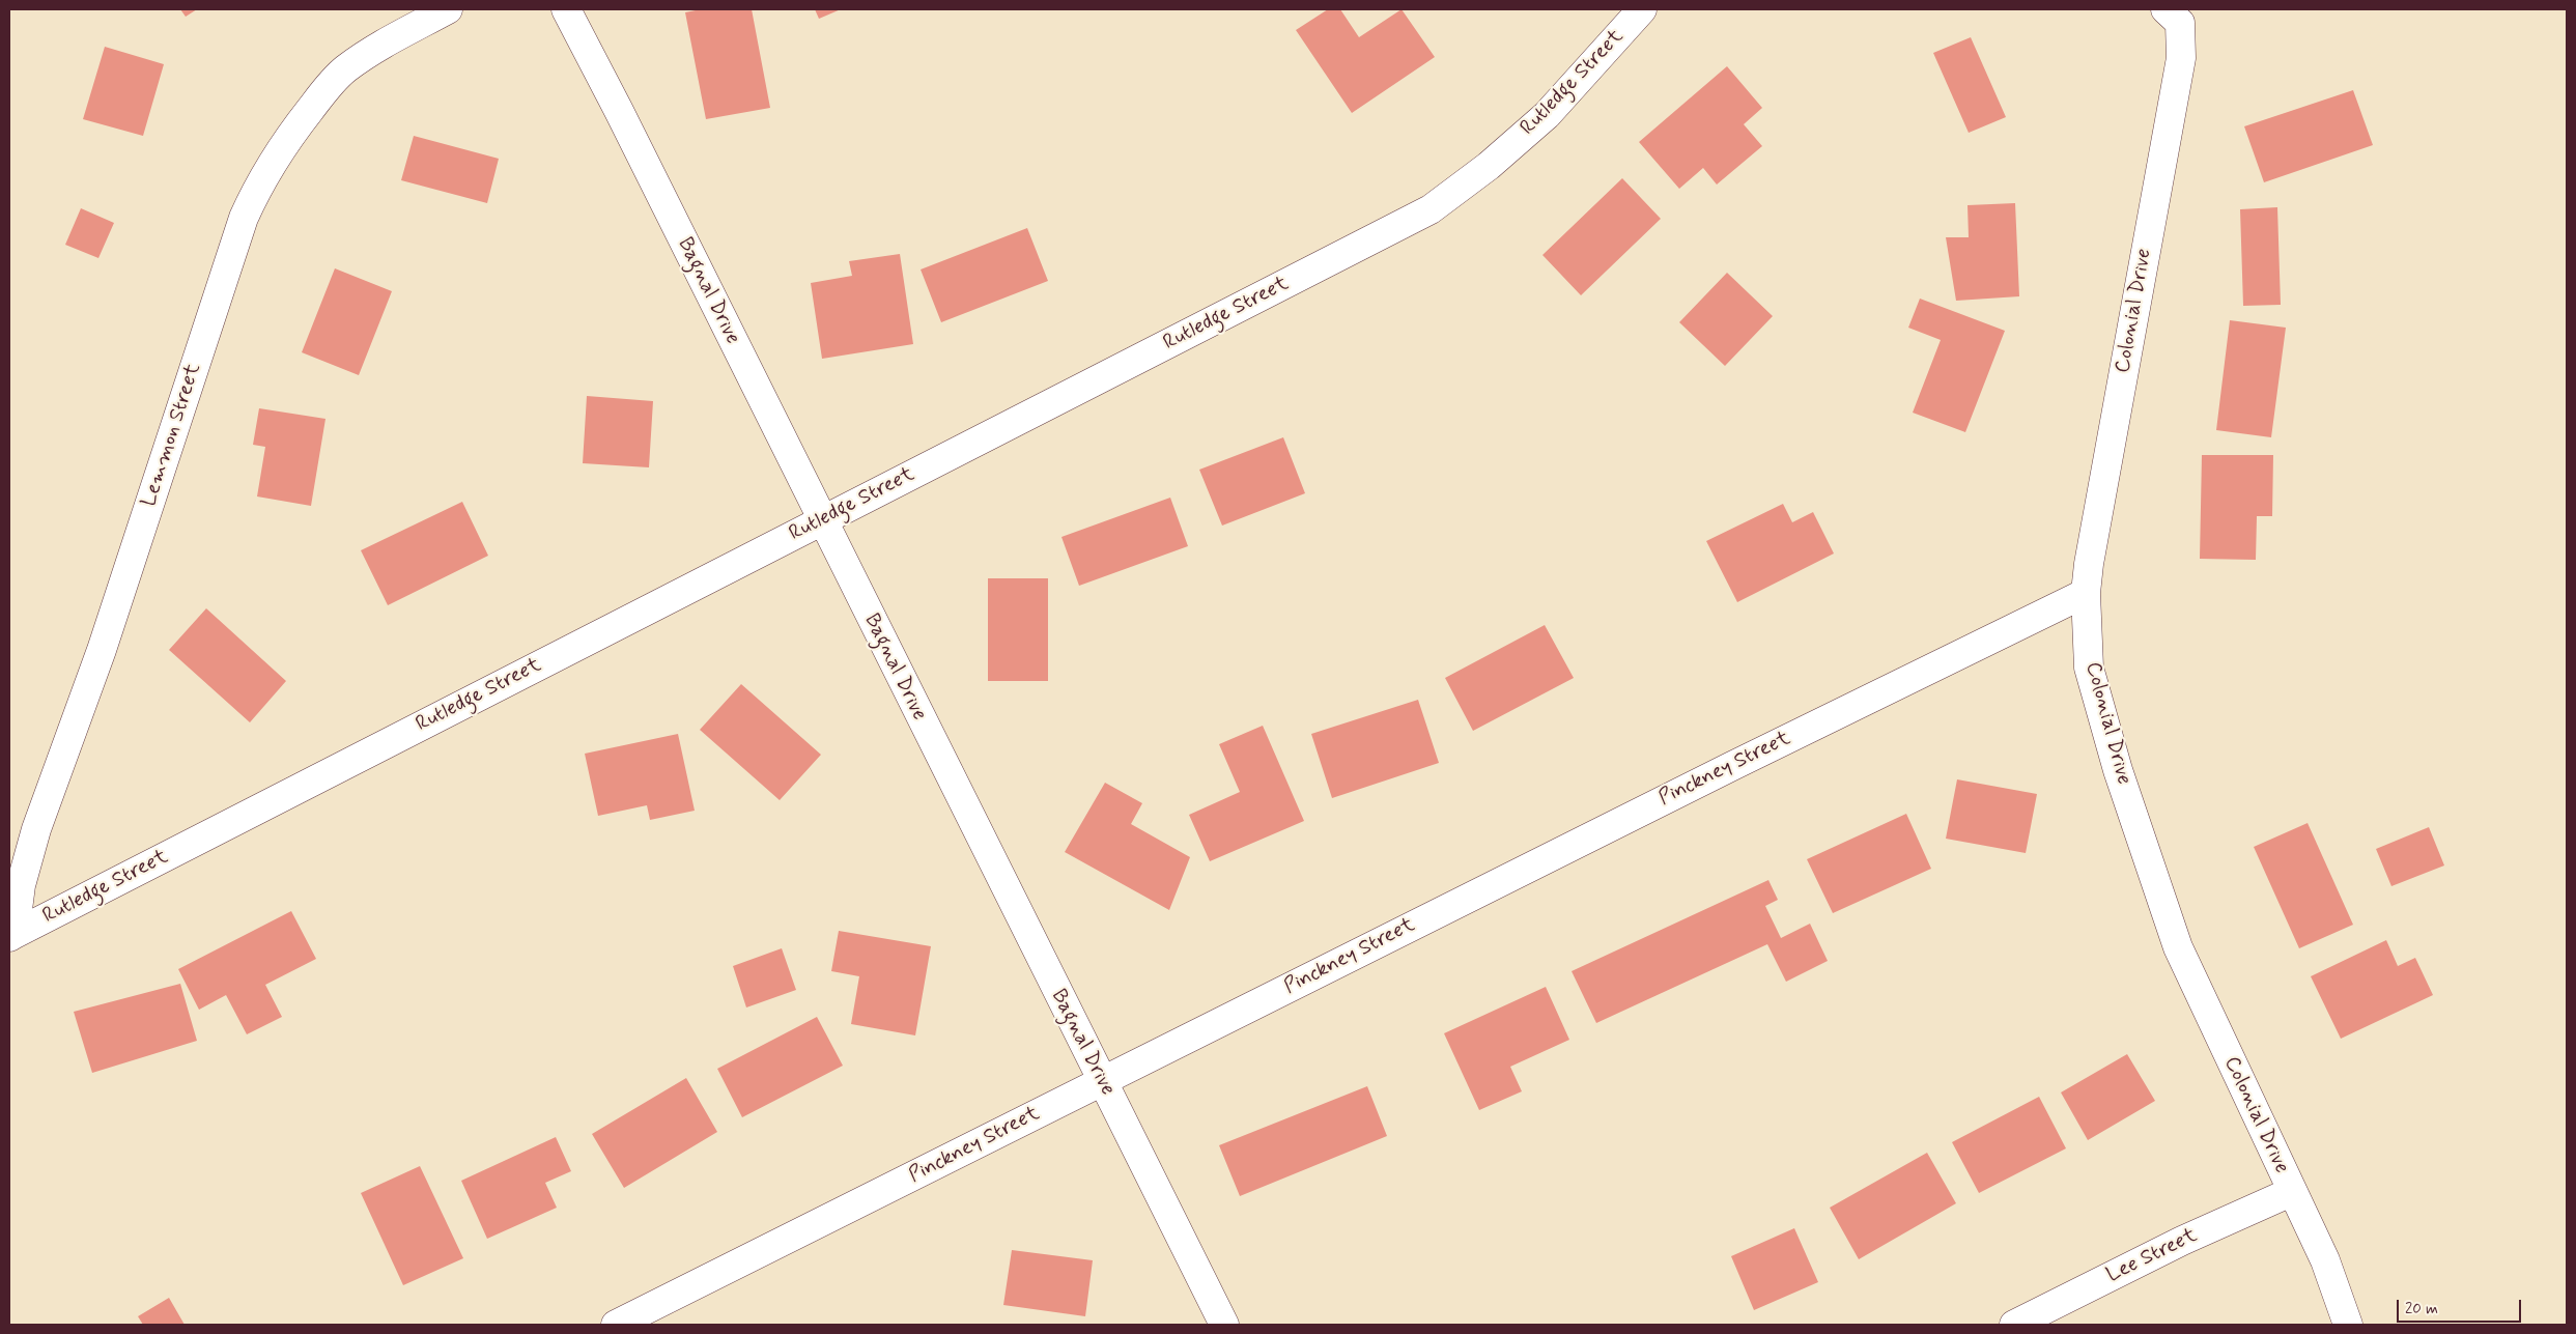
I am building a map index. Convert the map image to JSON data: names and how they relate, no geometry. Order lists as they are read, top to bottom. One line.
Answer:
{"streets":{"street":["Rutledge Street","Bagnal Drive","Colonial Drive","Lemmon Street","Pinckney Street","Lee Street"]},"crossings":[["Rutledge Street","Bagnal Drive"],["Rutledge Street","Lemmon Street"],["Bagnal Drive","Pinckney Street"],["Colonial Drive","Pinckney Street"],["Colonial Drive","Lee Street"]],"scale_bar":"20 m"}
